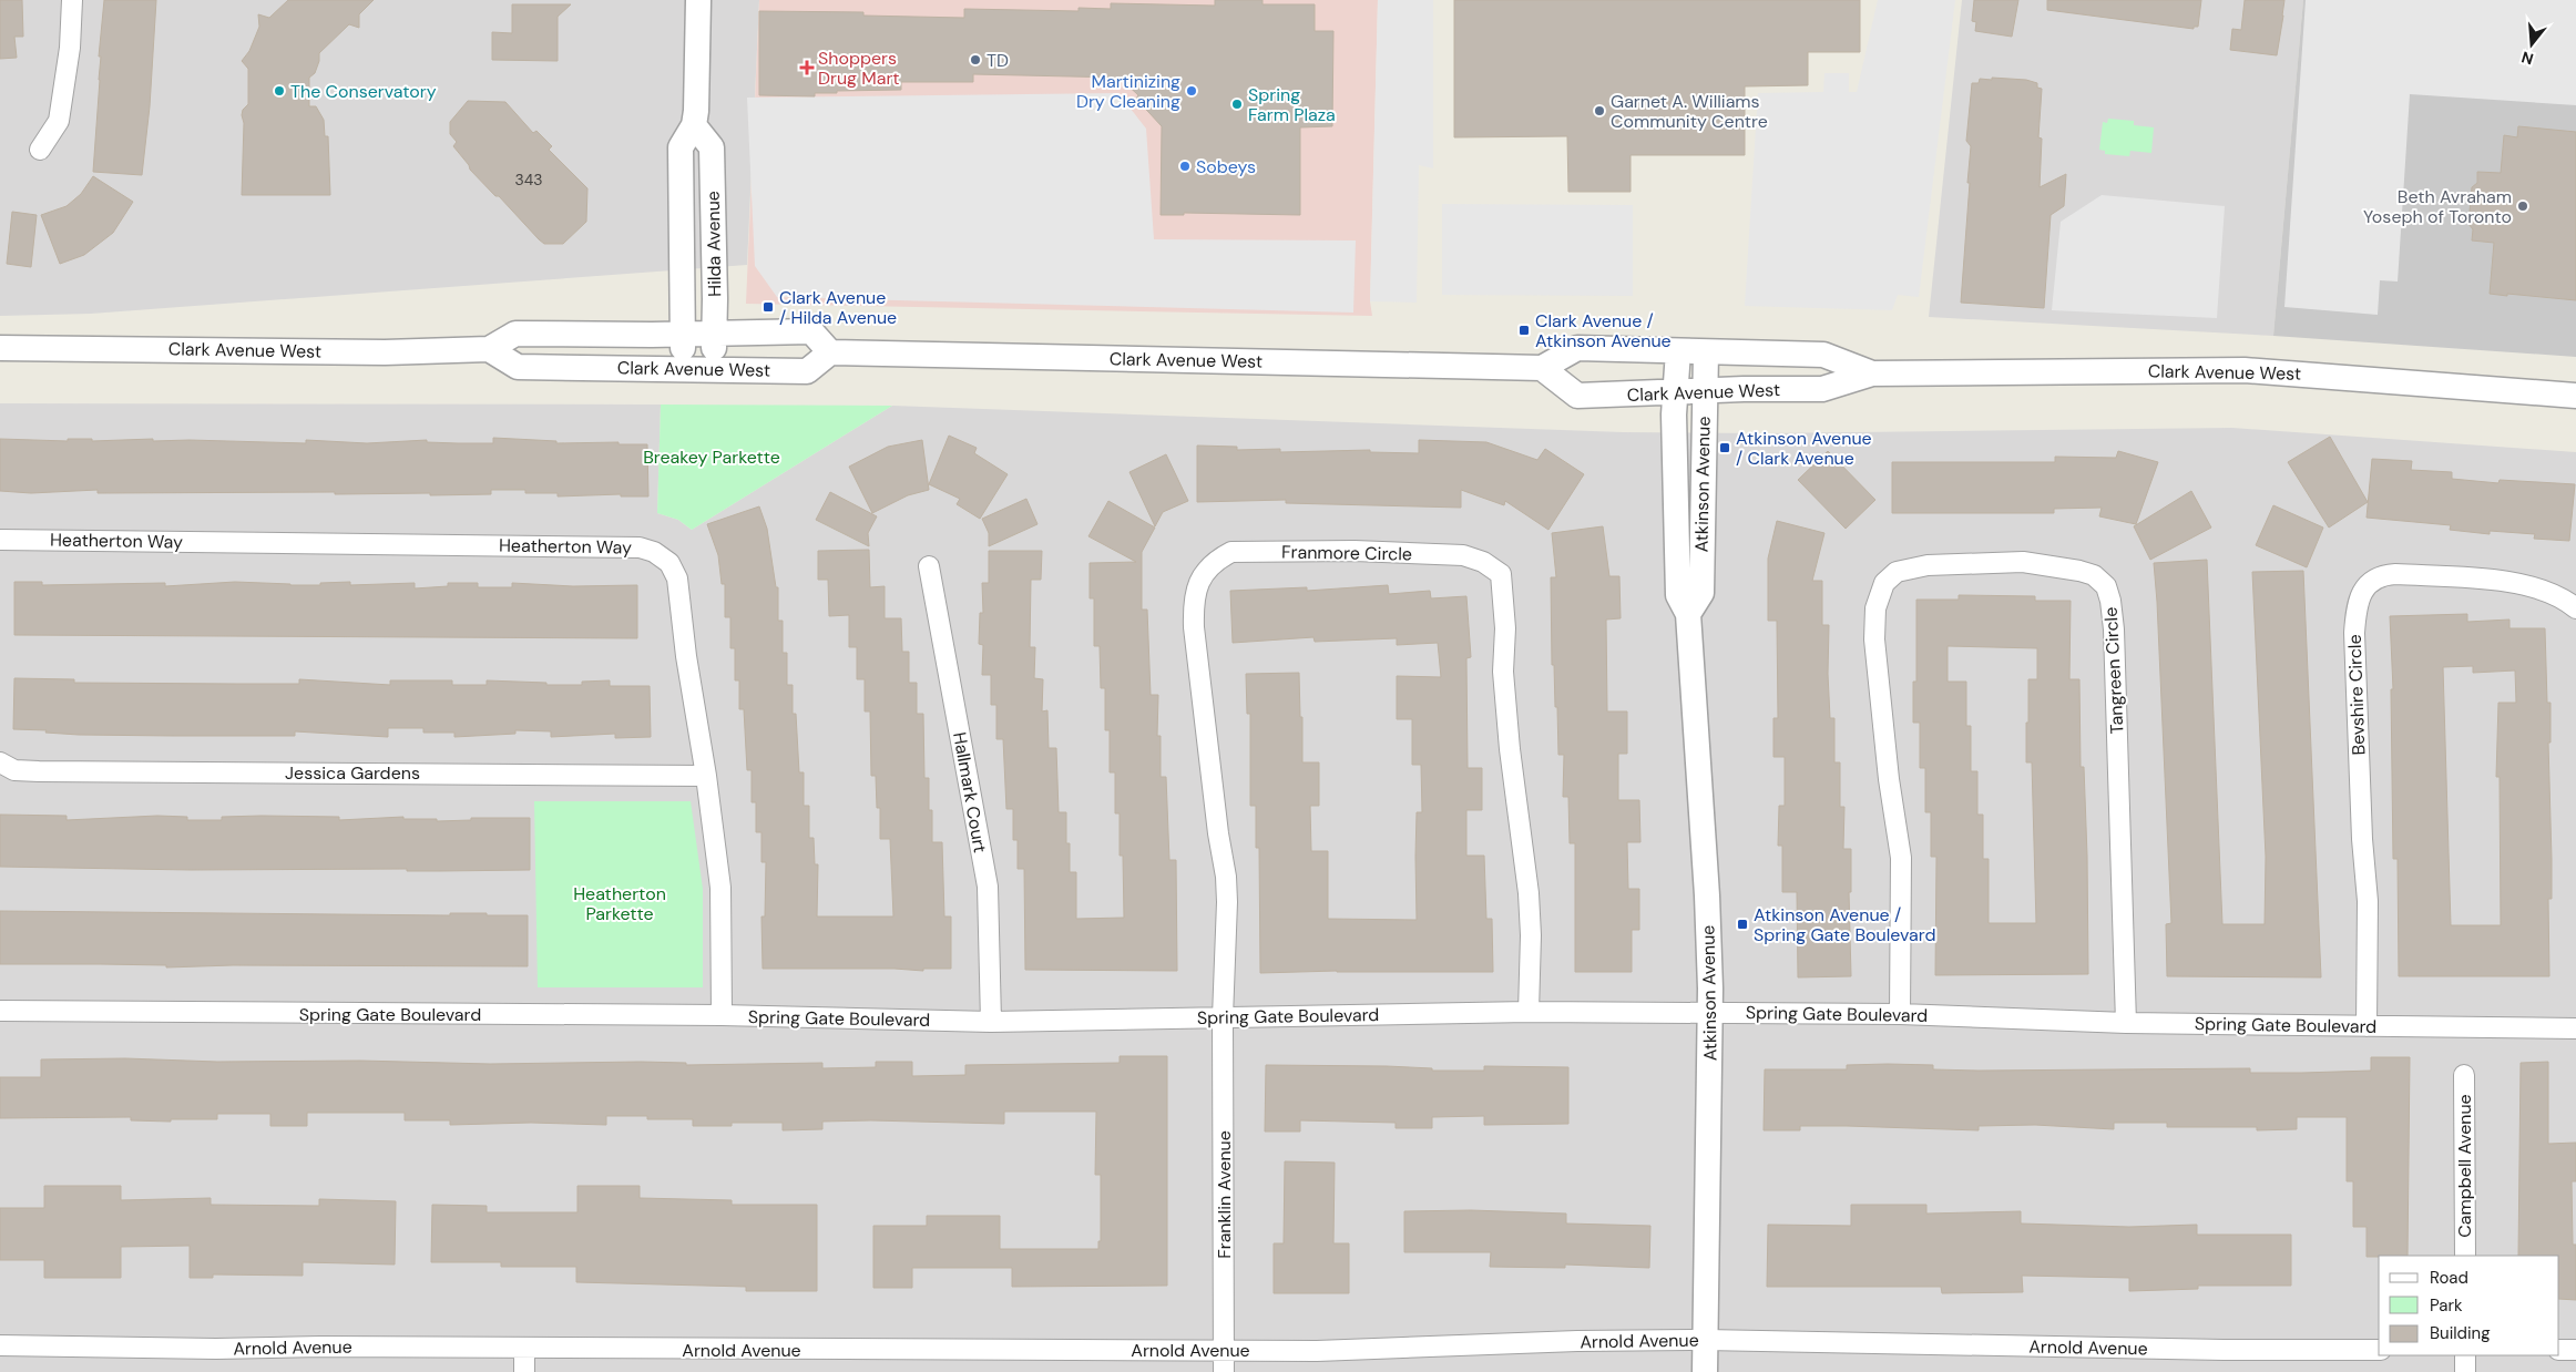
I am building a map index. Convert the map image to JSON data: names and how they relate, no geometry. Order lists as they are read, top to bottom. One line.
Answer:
{"streets":{"street":["Hilda Avenue","Clark Avenue West","Atkinson Avenue","Heatherton Way","Franmore Circle","Tangreen Circle","Bevshire Circle","Jessica Gardens","Hallmark Court","Spring Gate Boulevard","Campbell Avenue","Franklin Avenue","Arnold Avenue"]},"crossings":[["Hilda Avenue","Clark Avenue West"],["Clark Avenue West","Atkinson Avenue"],["Atkinson Avenue","Spring Gate Boulevard"],["Atkinson Avenue","Arnold Avenue"],["Heatherton Way","Jessica Gardens"],["Heatherton Way","Spring Gate Boulevard"],["Franmore Circle","Spring Gate Boulevard"],["Franmore Circle","Franklin Avenue"],["Tangreen Circle","Spring Gate Boulevard"],["Bevshire Circle","Spring Gate Boulevard"],["Hallmark Court","Spring Gate Boulevard"],["Spring Gate Boulevard","Franklin Avenue"],["Franklin Avenue","Arnold Avenue"]],"parks":["Breakey Parkette","Heatherton Parkette"],"places":{"other":["TD","The Conservatory","Martinizing Dry Cleaning","Spring Farm Plaza","Garnet A. Williams Community Centre","Sobeys","Beth Avraham Yoseph of Toronto"],"health":["Shoppers Drug Mart"],"transit":["Clark Avenue / Hilda Avenue","Clark Avenue / Atkinson Avenue","Atkinson Avenue / Clark Avenue","Atkinson Avenue / Spring Gate Boulevard"]},"house_numbers":["343"],"legend":["Road","Park","Building"],"north":"bottom"}
